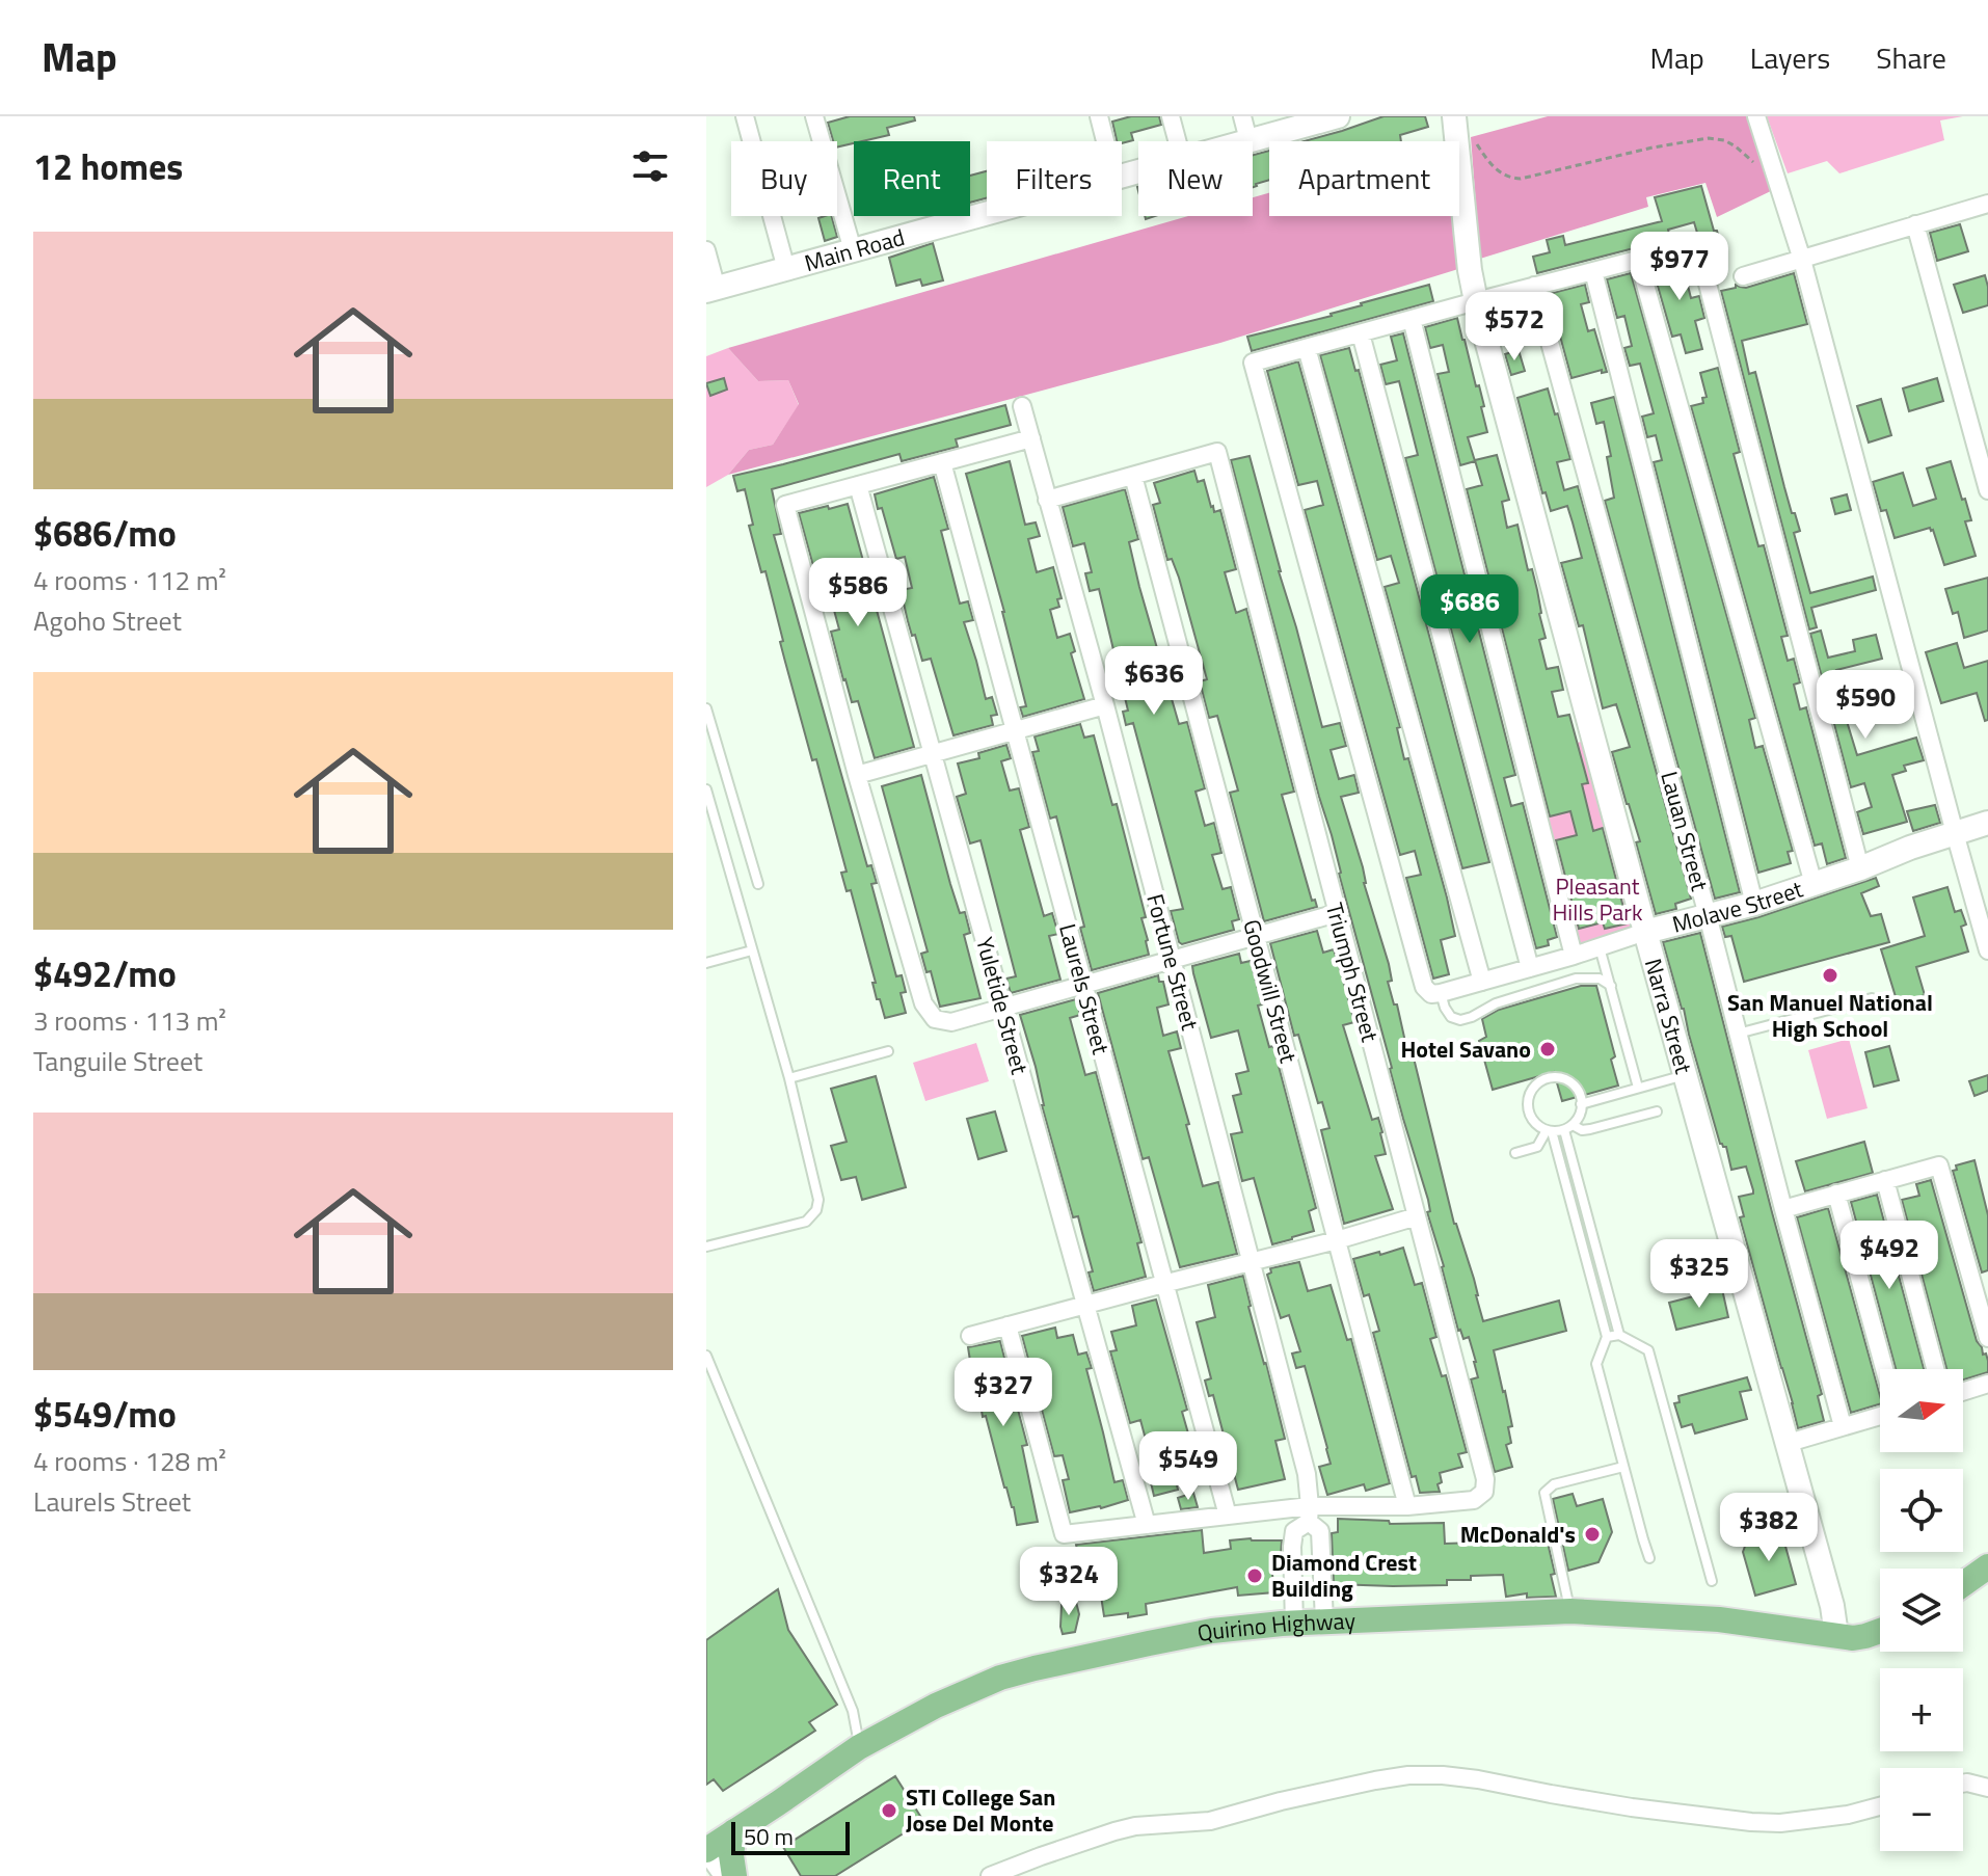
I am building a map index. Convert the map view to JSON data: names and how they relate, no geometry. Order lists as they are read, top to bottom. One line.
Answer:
{"streets":{"main road":["Quirino Highway"],"street":["Main Road","Lauan Street","Molave Street","Fortune Street","Triumph Street","Laurels Street","Goodwill Street","Yuletide Street","Narra Street"]},"crossings":[["Lauan Street","Molave Street"],["Molave Street","Narra Street"],["Fortune Street","Quirino Highway"],["Triumph Street","Goodwill Street"],["Narra Street","Quirino Highway"]],"parks":["Pleasant Hills Park"],"places":["San Manuel National High School","Hotel Savano","McDonald's","Diamond Crest Building","STI College San Jose Del Monte"],"scale_bar":"50 m","north":"right","page":{"header":"Map","nav":["Map","Layers","Share"],"heading":"12 homes","chip":["Buy","Rent","Filters","New","Apartment"],"list":[{"name":"$686/mo","note":"4 rooms · 112 m² · Agoho Street"},{"name":"$492/mo","note":"3 rooms · 113 m² · Tanguile Street"},{"name":"$549/mo","note":"4 rooms · 128 m² · Laurels Street"}],"price":["$977","$572","$586","$686","$636","$590","$492","$325","$327","$549","$382","$324"],"map_buttons":["+","−"],"scale":"50 m"}}
